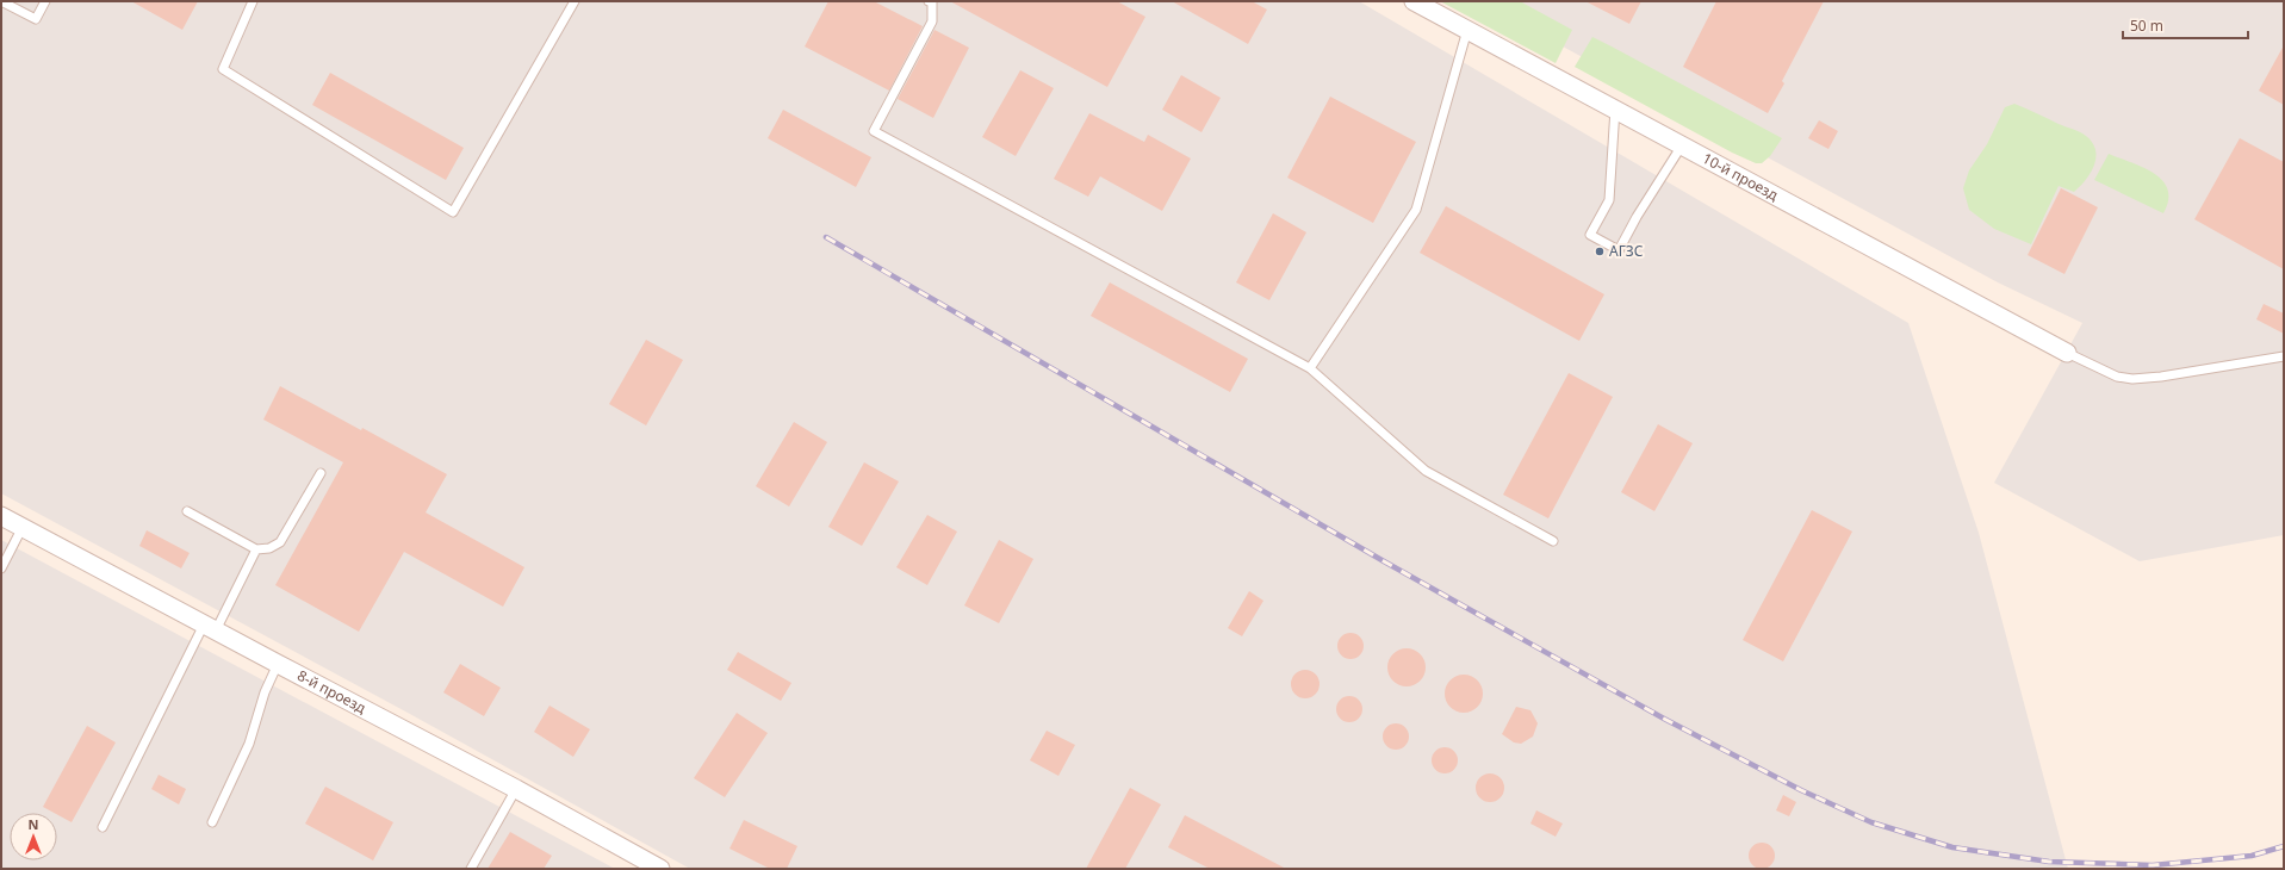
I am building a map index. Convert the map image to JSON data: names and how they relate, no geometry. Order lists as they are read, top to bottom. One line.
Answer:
{"streets":{"street":["10-й проезд","8-й проезд"]},"places":["АГЗС"],"scale_bar":"50 m","north":"top"}
